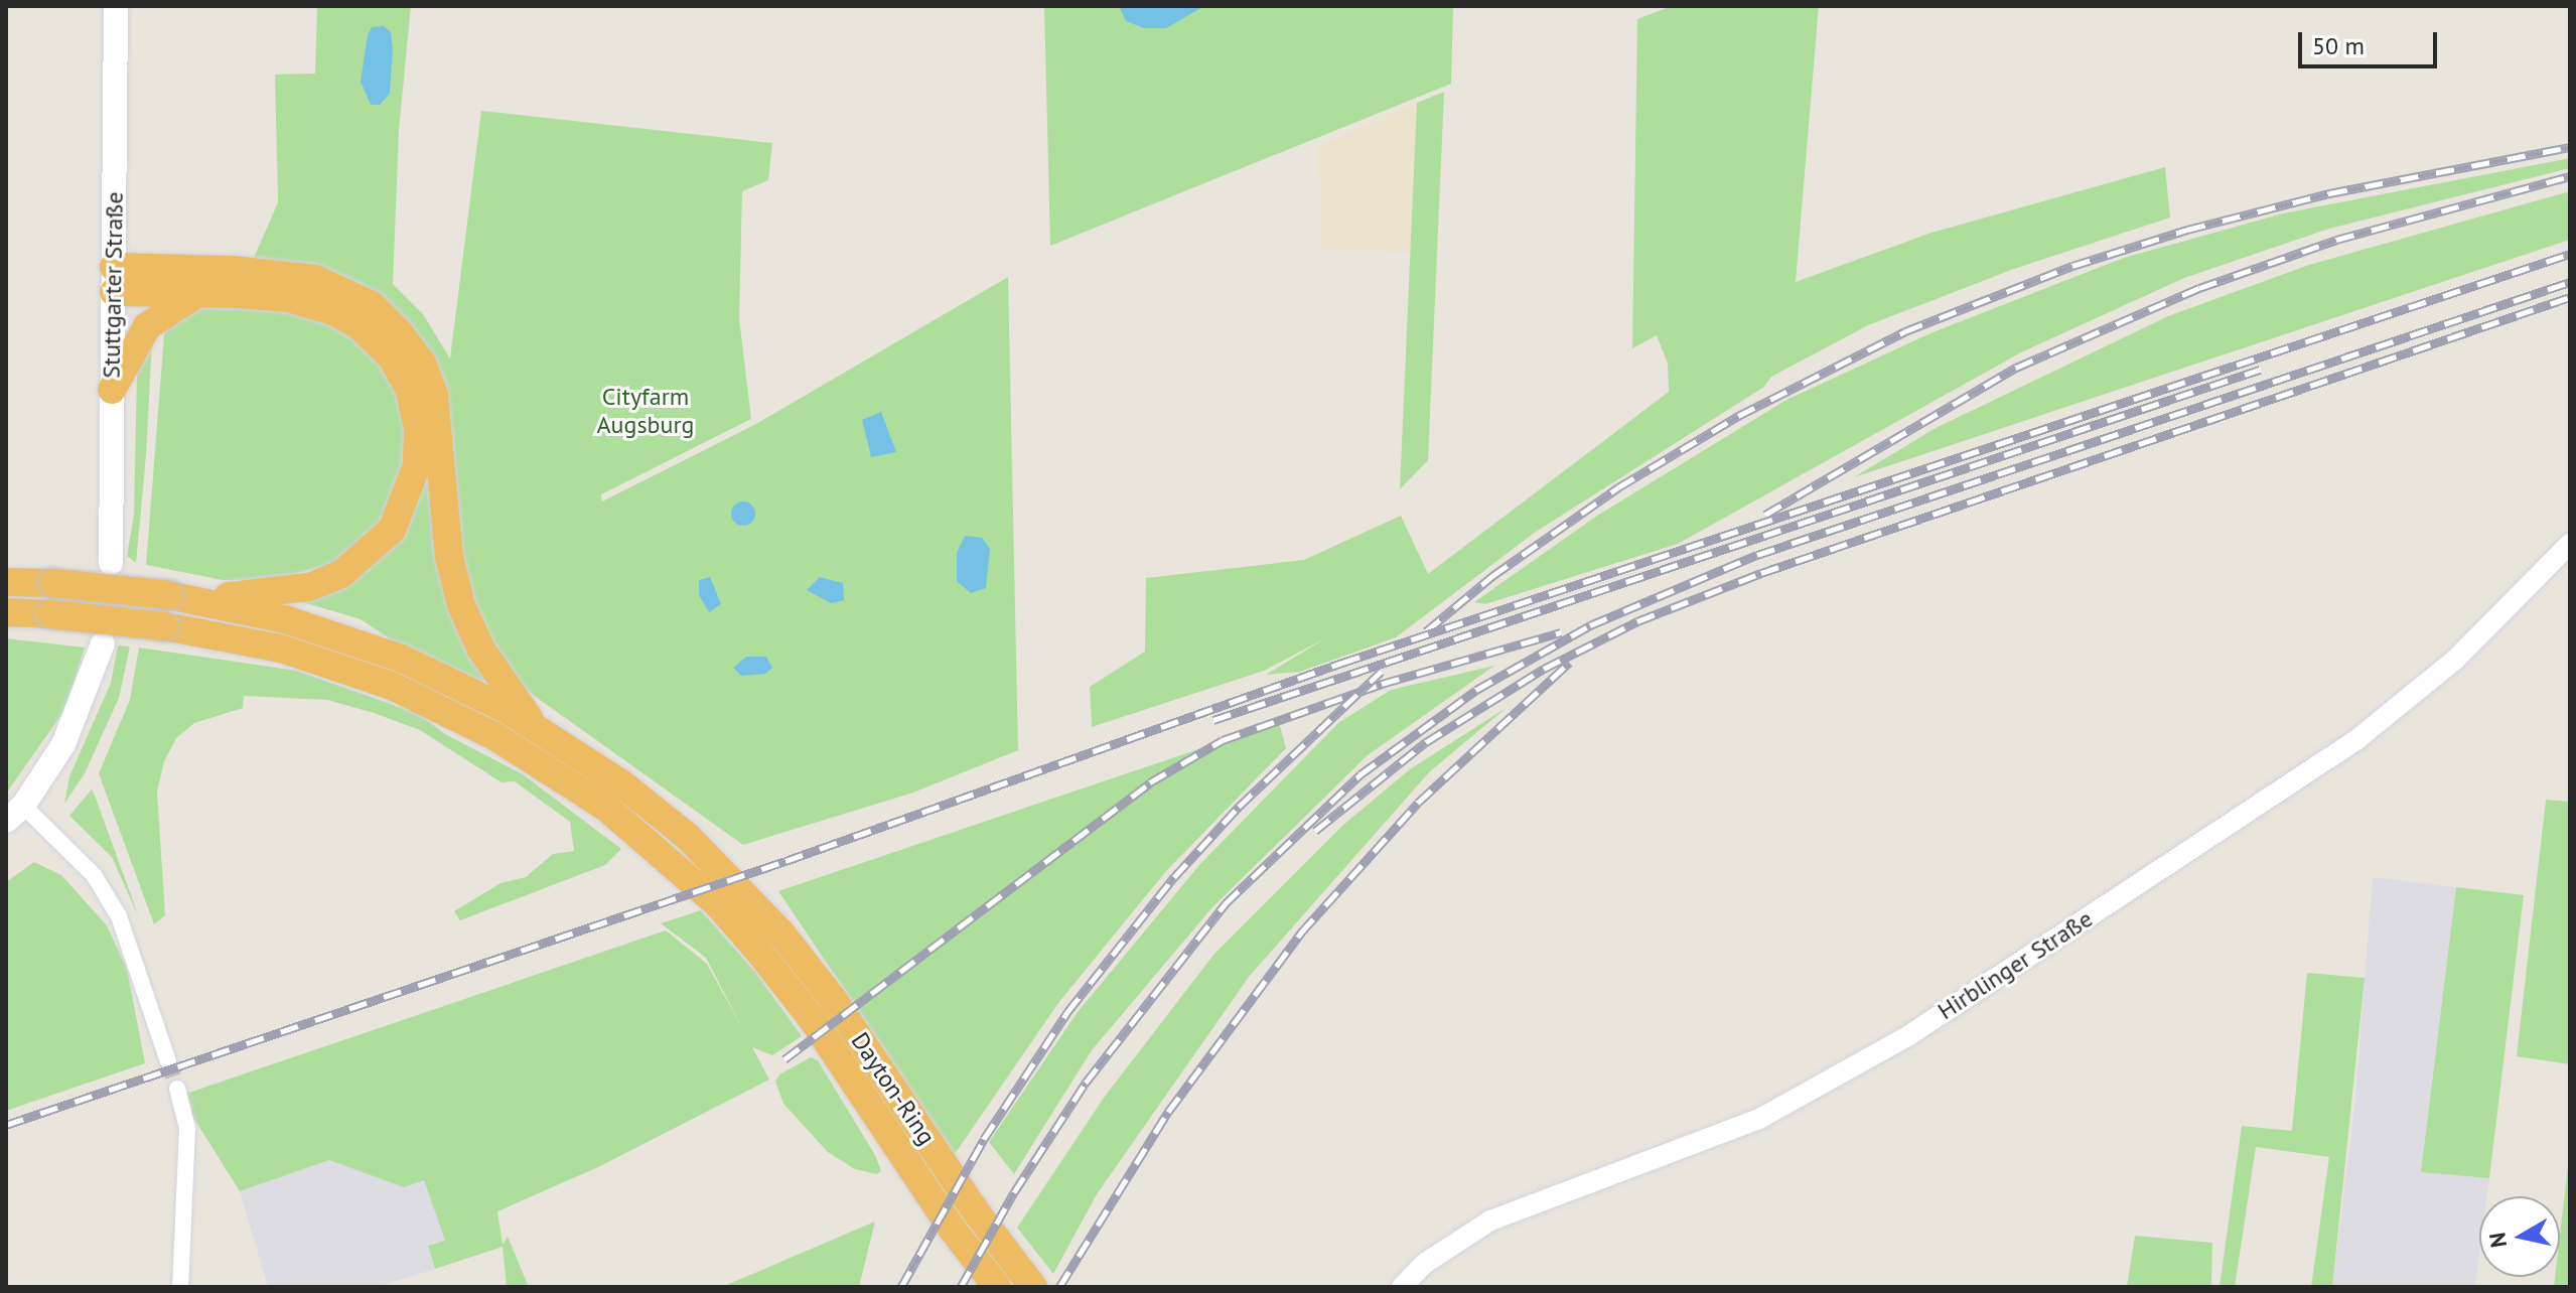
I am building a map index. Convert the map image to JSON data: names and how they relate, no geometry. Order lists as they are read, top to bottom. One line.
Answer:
{"streets":{"highway":["Dayton-Ring"],"main road":["Stuttgarter Straße"],"street":["Hirblinger Straße"]},"parks":["Cityfarm Augsburg"],"scale_bar":"50 m","north":"left"}
